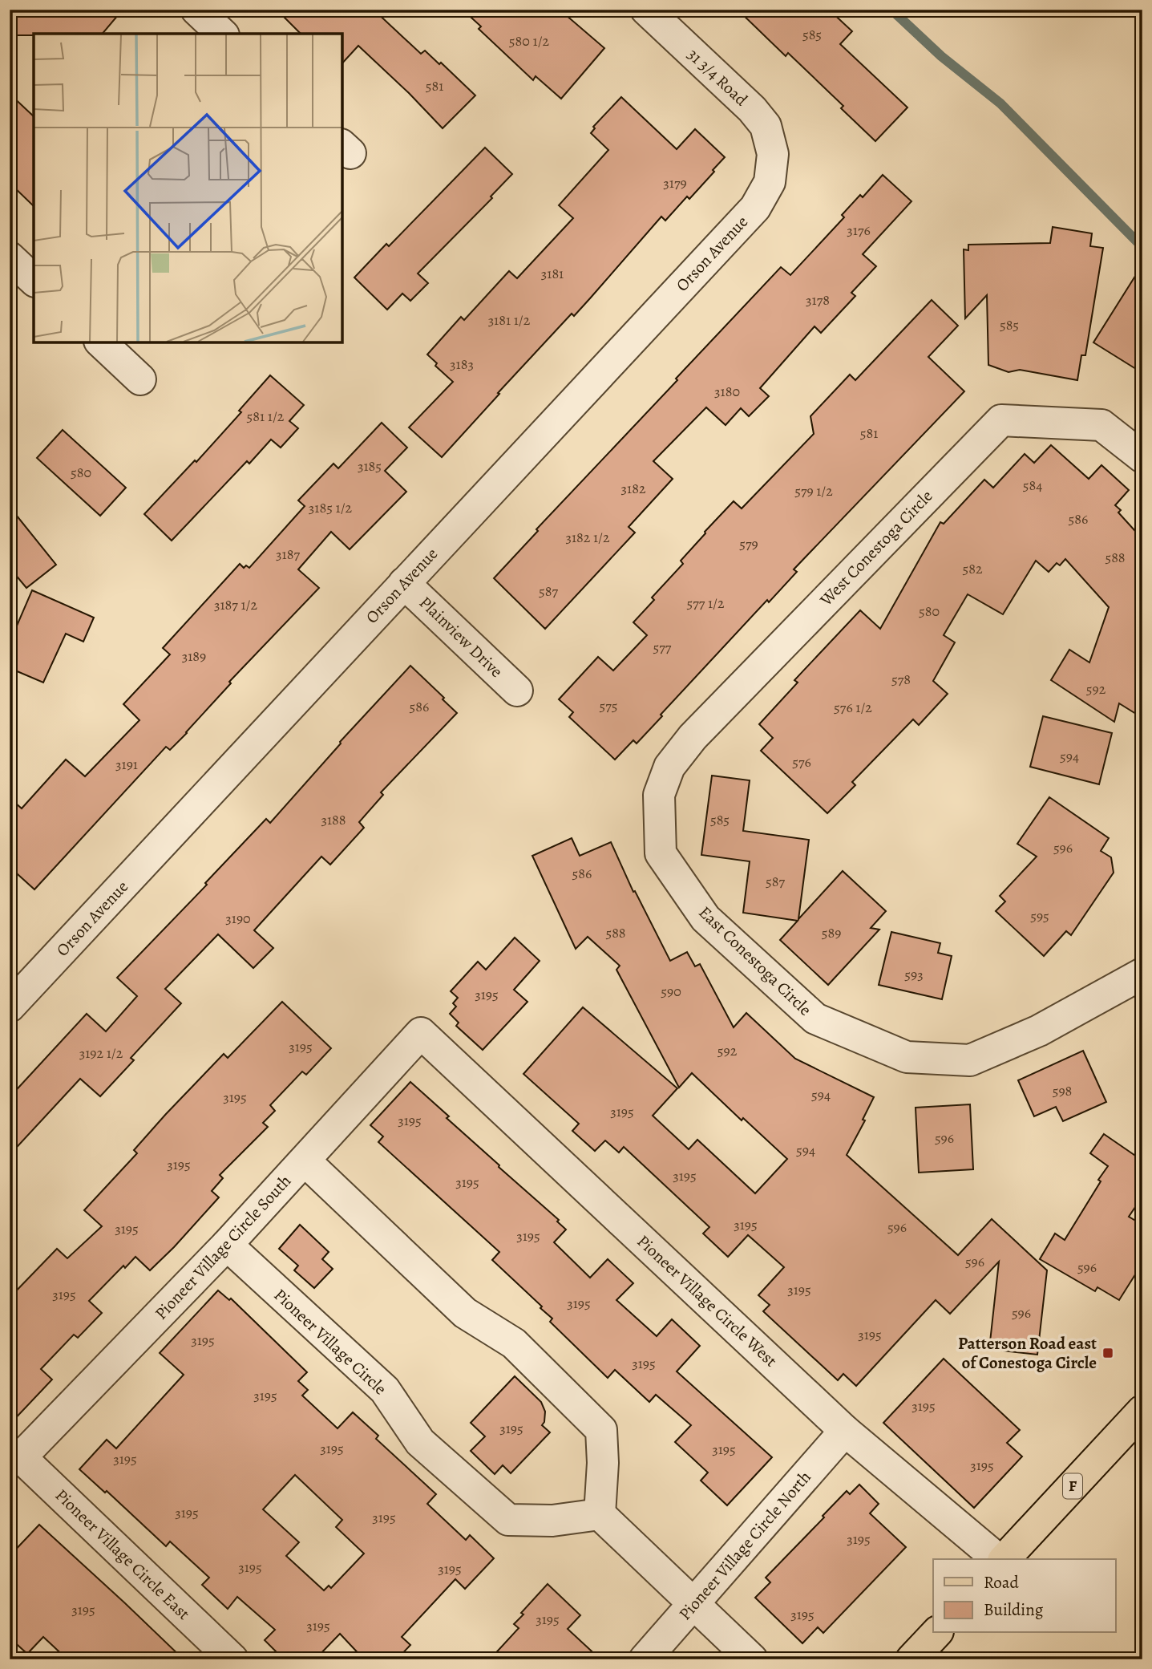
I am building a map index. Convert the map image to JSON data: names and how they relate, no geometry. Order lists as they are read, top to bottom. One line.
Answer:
{"streets":{"main road":["F"],"street":["31 3/4 Road","Orson Avenue","West Conestoga Circle","Plainview Drive","East Conestoga Circle","Pioneer Village Circle South","Pioneer Village Circle West","Pioneer Village Circle","Pioneer Village Circle North","Pioneer Village Circle East"]},"crossings":[["31 3/4 Road","Orson Avenue"],["Orson Avenue","Plainview Drive"],["West Conestoga Circle","East Conestoga Circle"],["Pioneer Village Circle South","Pioneer Village Circle West"],["Pioneer Village Circle South","Pioneer Village Circle"],["Pioneer Village Circle South","Pioneer Village Circle East"],["Pioneer Village Circle West","Pioneer Village Circle North"]],"places":{"transit":["Patterson Road east of Conestoga Circle"]},"house_numbers":["585","580 1/2","581","3179","3176","3181","3178","3181 1/2","585","3183","3180","581 1/2","581","3185","580","584","3182","579 1/2","3185 1/2","586","3182 1/2","579","3187","588","582","587","577 1/2","3187 1/2","580","577","3189","578","592","575","586","576 1/2","594","576","3191","3188","585","596","586","587","595","3190","588","589","593","590","3195","3195","592","3192 1/2","598","594","3195","3195","3195","596","594","3195","3195","3195","3195","596","3195","3195","596","596","3195","3195","3195","596","3195","3195","3195","3195","3195","3195","3195","3195","3195","3195","3195","3195","3195","3195","3195","3195","3195","3195","3195"],"legend":["Road","Building"]}
